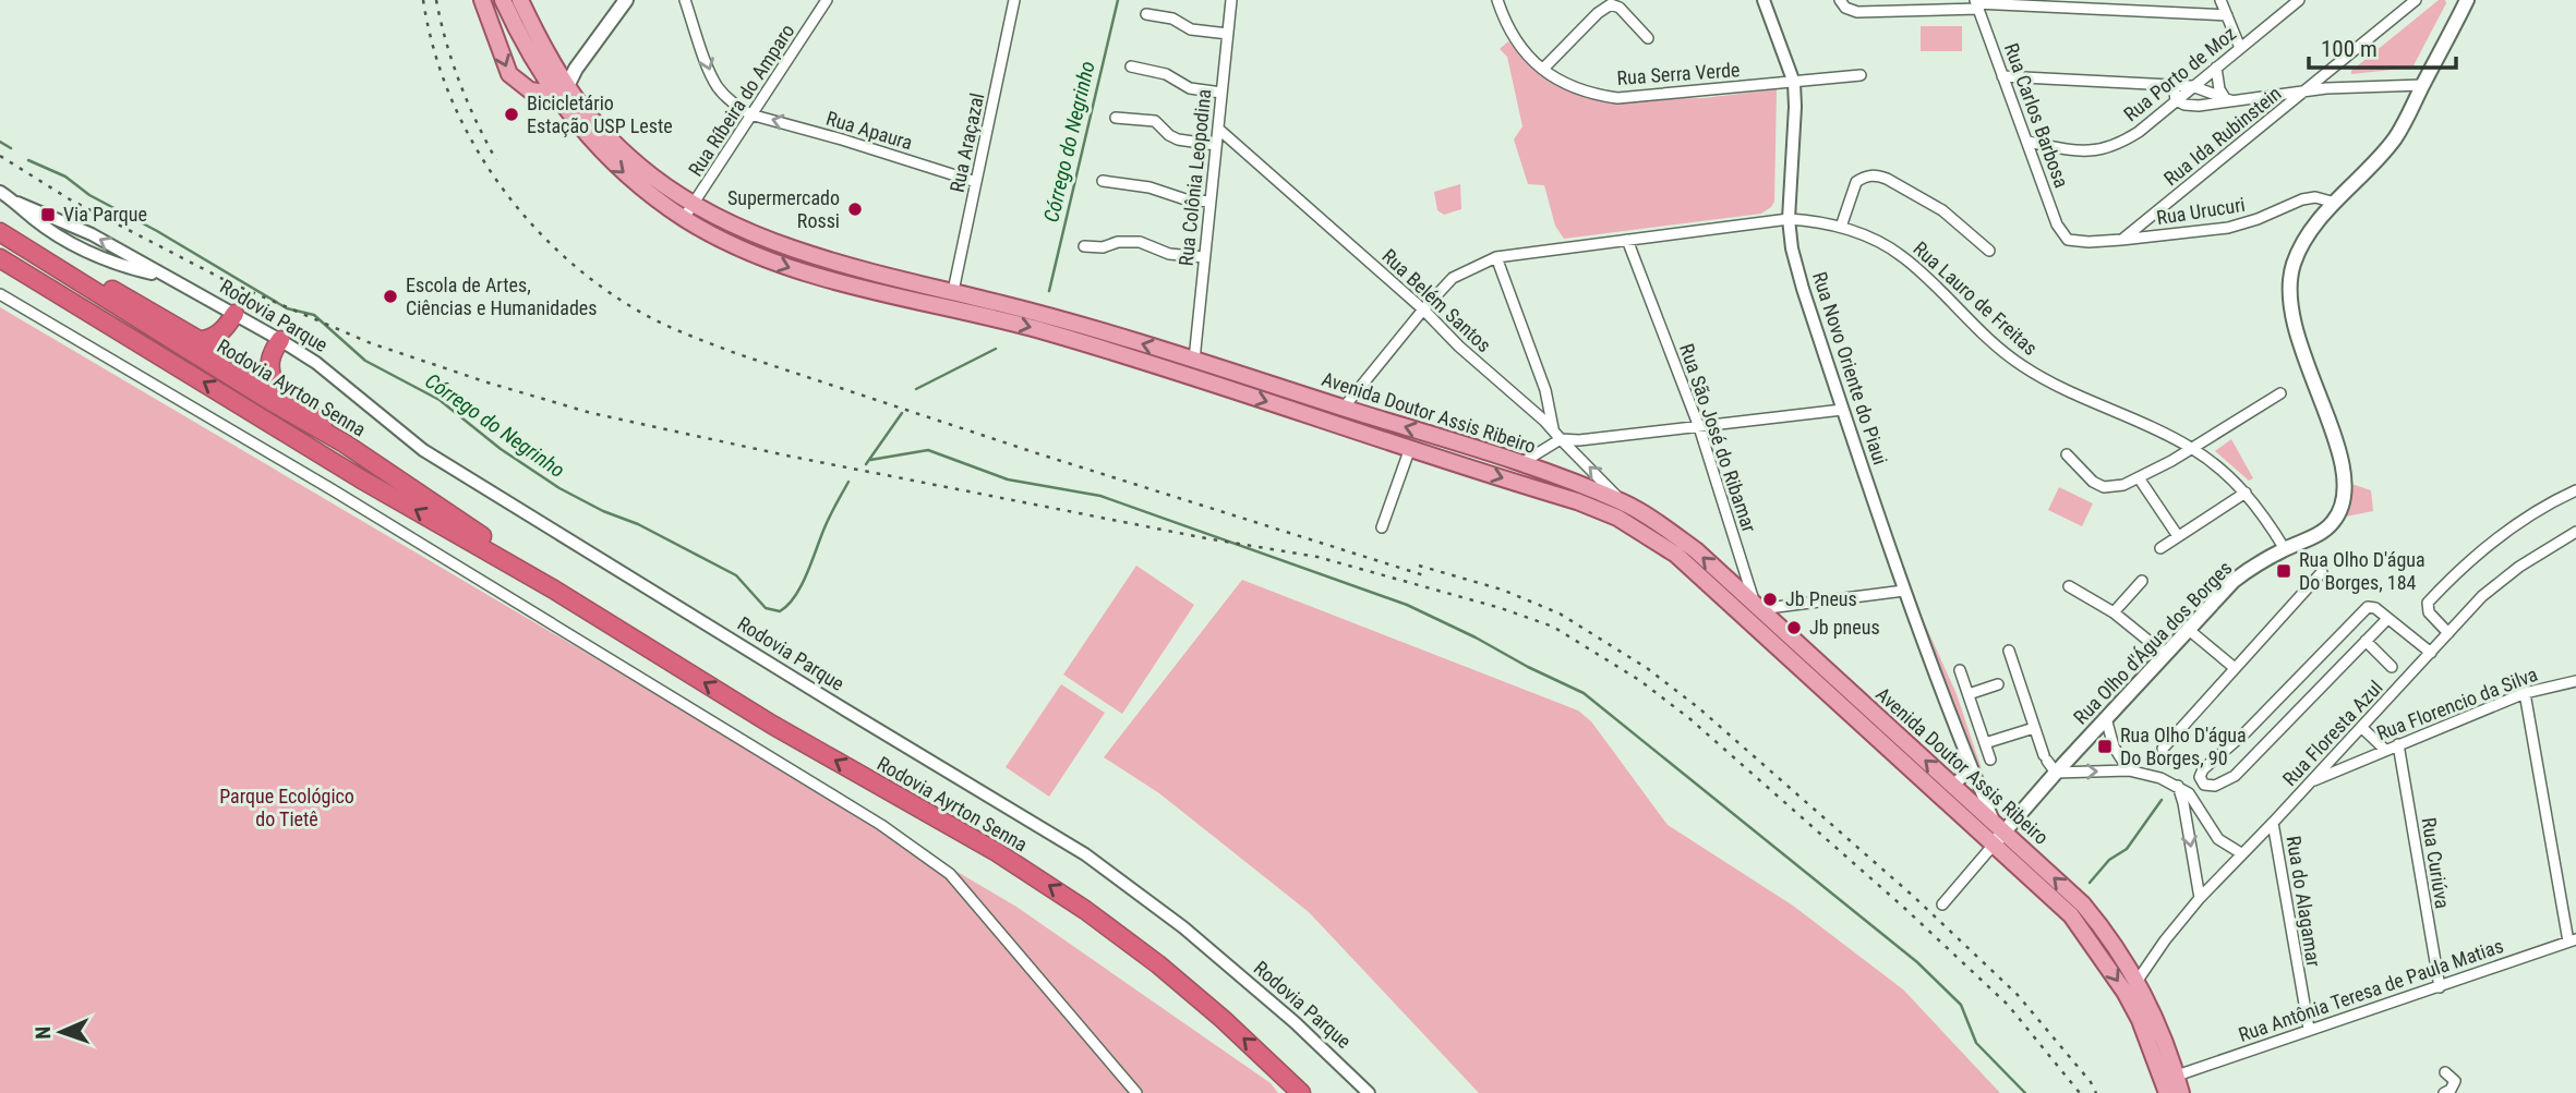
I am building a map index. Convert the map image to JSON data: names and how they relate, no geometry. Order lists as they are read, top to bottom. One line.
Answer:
{"streets":{"highway":["Rodovia Ayrton Senna"],"main road":["Avenida Doutor Assis Ribeiro","Rua Olho d'Água dos Borges"],"street":["Rua Serra Verde","Rua Porto de Moz","Rua Ríbeira do Amparo","Rua Carlos Barbosa","Rua Apaura","Rua Ida Rubinstein","Rua Araçazal","Rua Colônia Leopodina","Rua Urucuri","Rua Lauro de Freitas","Rua Belém Santos","Rodovia Parque","Rua Novo Oriente do Piaui","Rua São José do Ribamar","Rua Florencio da Silva","Rua Floresta Azul","Rua Curiúva","Rua do Alagamar","Rua Antônia Teresa de Paula Matias"]},"crossings":[["Rua Serra Verde","Rua Novo Oriente do Piaui"],["Rua Porto de Moz","Rua Carlos Barbosa"],["Rua Ríbeira do Amparo","Rua Apaura"],["Rua Ríbeira do Amparo","Avenida Doutor Assis Ribeiro"],["Rua Carlos Barbosa","Rua Urucuri"],["Rua Apaura","Rua Araçazal"],["Rua Ida Rubinstein","Rua Urucuri"],["Rua Araçazal","Avenida Doutor Assis Ribeiro"],["Rua Colônia Leopodina","Rua Belém Santos"],["Rua Colônia Leopodina","Avenida Doutor Assis Ribeiro"],["Rua Urucuri","Rua Olho d'Água dos Borges"],["Rua Lauro de Freitas","Rua Belém Santos"],["Rua Lauro de Freitas","Rua Novo Oriente do Piaui"],["Rua Lauro de Freitas","Avenida Doutor Assis Ribeiro"],["Rua Lauro de Freitas","Rua São José do Ribamar"],["Rua Lauro de Freitas","Rua Olho d'Água dos Borges"],["Rua Belém Santos","Avenida Doutor Assis Ribeiro"],["Rua Novo Oriente do Piaui","Avenida Doutor Assis Ribeiro"],["Rua Novo Oriente do Piaui","Rua Olho d'Água dos Borges"],["Avenida Doutor Assis Ribeiro","Rua São José do Ribamar"],["Avenida Doutor Assis Ribeiro","Rua Olho d'Água dos Borges"],["Avenida Doutor Assis Ribeiro","Rua Floresta Azul"],["Avenida Doutor Assis Ribeiro","Rua Antônia Teresa de Paula Matias"],["Rua Florencio da Silva","Rua Floresta Azul"],["Rua Florencio da Silva","Rua Curiúva"],["Rua Floresta Azul","Rua do Alagamar"],["Rua Curiúva","Rua Antônia Teresa de Paula Matias"],["Rua do Alagamar","Rua Antônia Teresa de Paula Matias"]],"one_way":["Rua Apaura"],"water":["Córrego do Negrinho"],"parks":["Parque Ecológico do Tietê"],"places":{"other":["Bicicletário Estação USP Leste","Supermercado Rossi","Escola de Artes, Ciências e Humanidades","Jb Pneus","Jb pneus"],"transit":["Via Parque","Rua Olho D'água Do Borges, 184","Rua Olho D'água Do Borges, 90"]},"scale_bar":"100 m","north":"left"}
